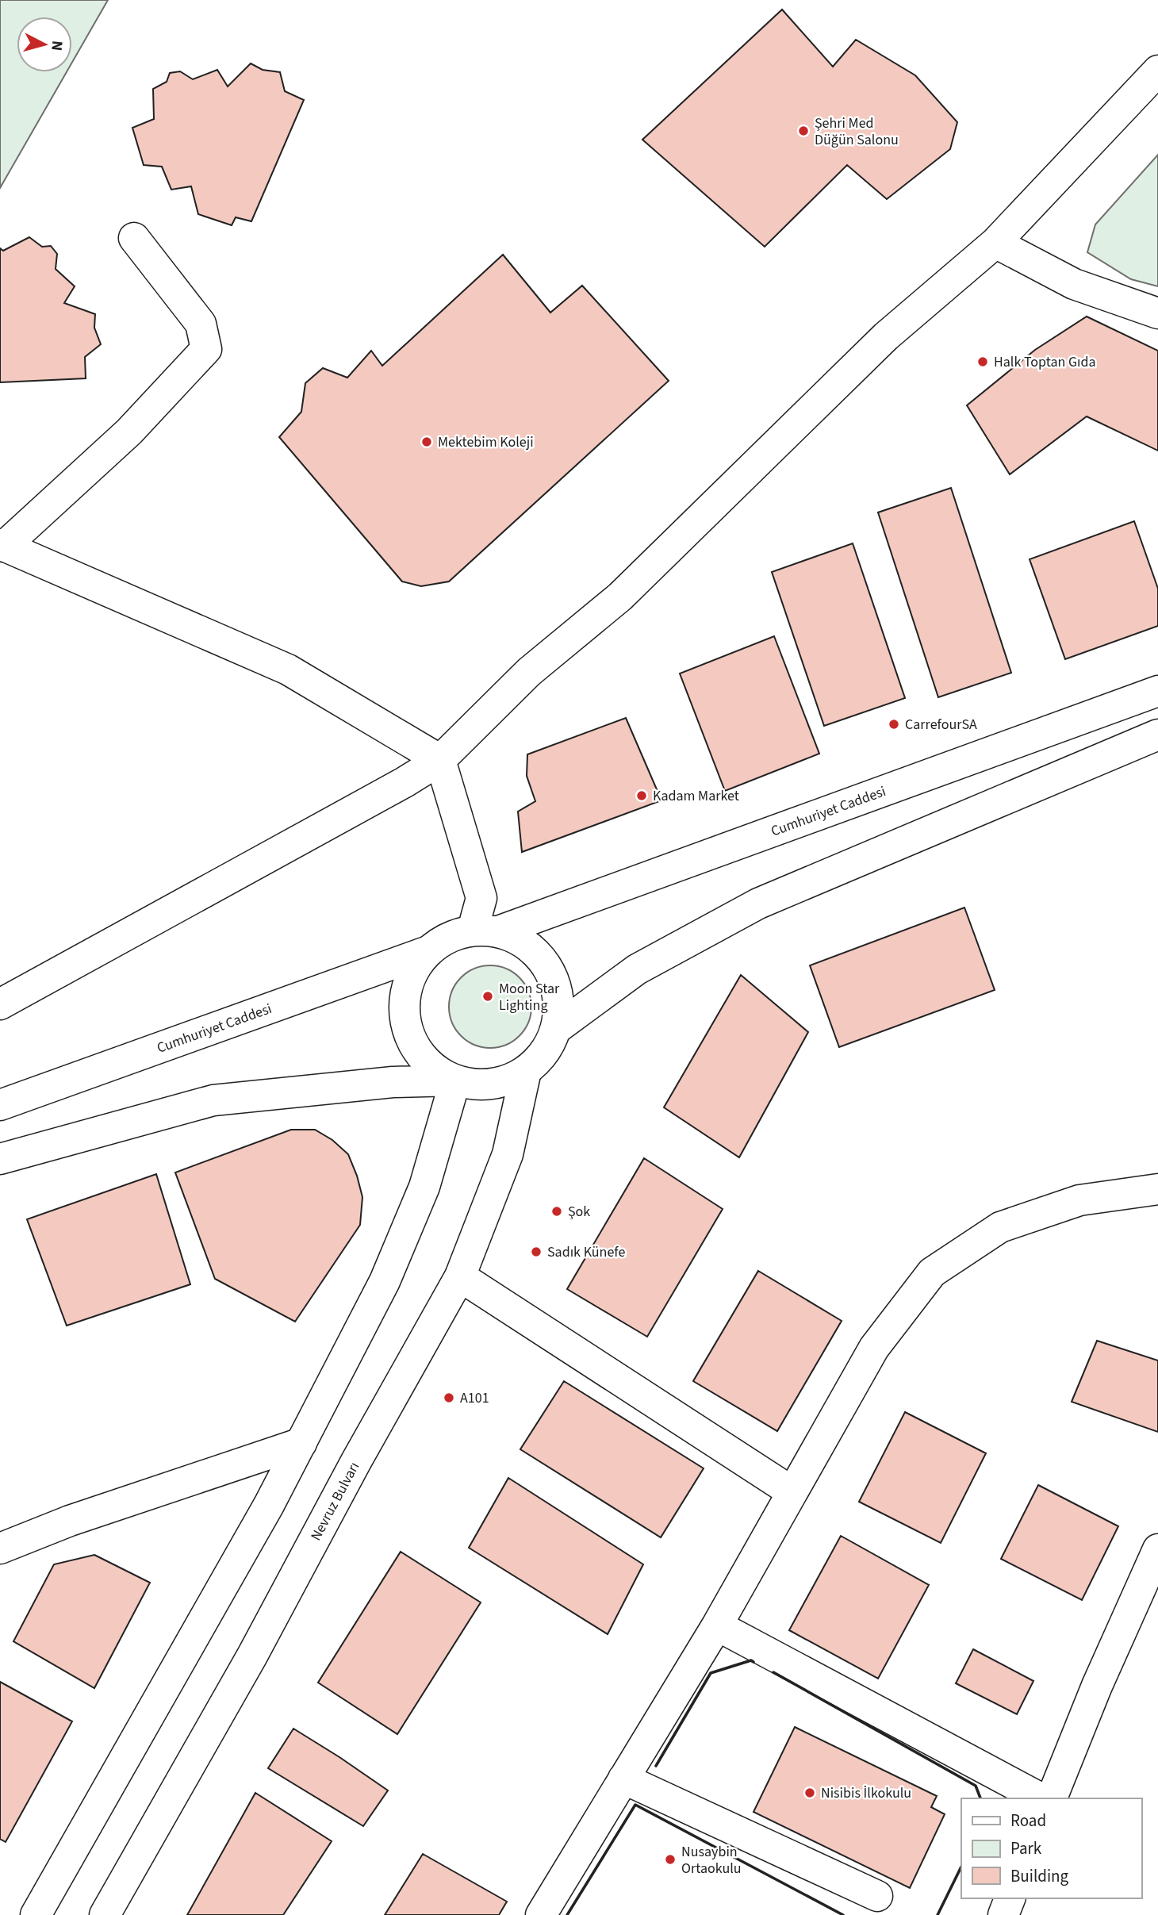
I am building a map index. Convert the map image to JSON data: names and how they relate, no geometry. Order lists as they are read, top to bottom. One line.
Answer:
{"streets":{"street":["Cumhuriyet Caddesi","Nevruz Bulvarı"]},"crossings":[["Cumhuriyet Caddesi","Nevruz Bulvarı"]],"places":["Şehri Med Düğün Salonu","Halk Toptan Gıda","Mektebim Koleji","CarrefourSA","Kadam Market","Moon Star Lighting","Şok","Sadık Künefe","A101","Nisibis İlkokulu","Nusaybin Ortaokulu"],"legend":["Road","Park","Building"],"north":"right"}
